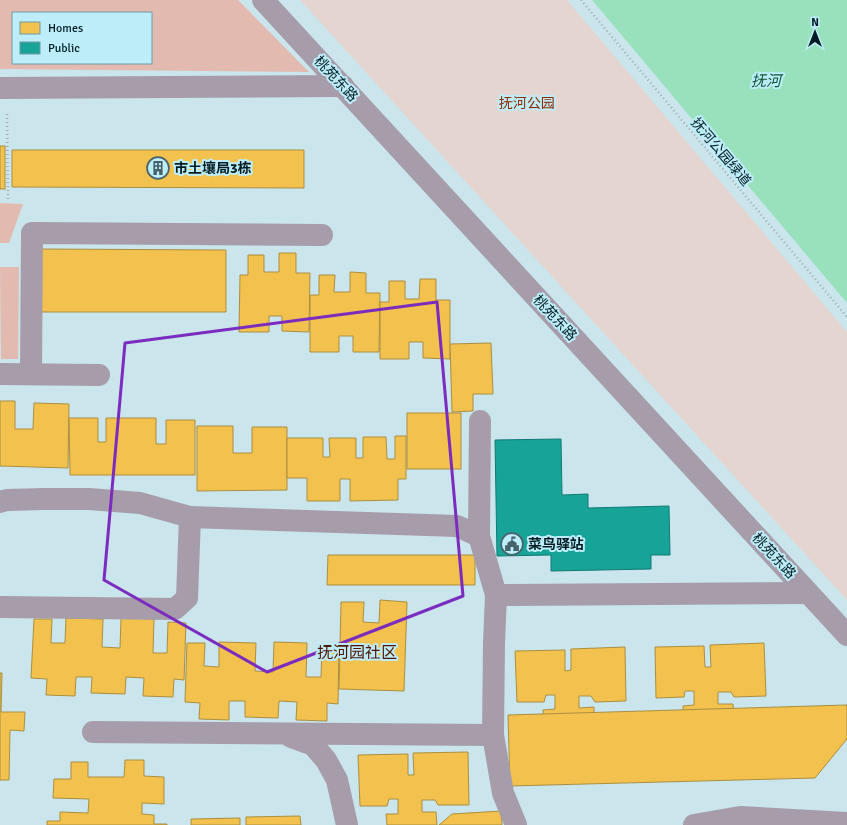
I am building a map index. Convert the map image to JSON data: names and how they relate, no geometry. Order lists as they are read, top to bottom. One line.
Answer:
{"streets":{"street":["桃苑东路"],"path":["抚河公园绿道"]},"districts":["抚河园社区"],"water":["抚河"],"parks":["抚河公园"],"places":{"building":["市土壤局3栋"],"public building":["菜鸟驿站"]},"legend":["Homes","Public"],"north":"top"}
